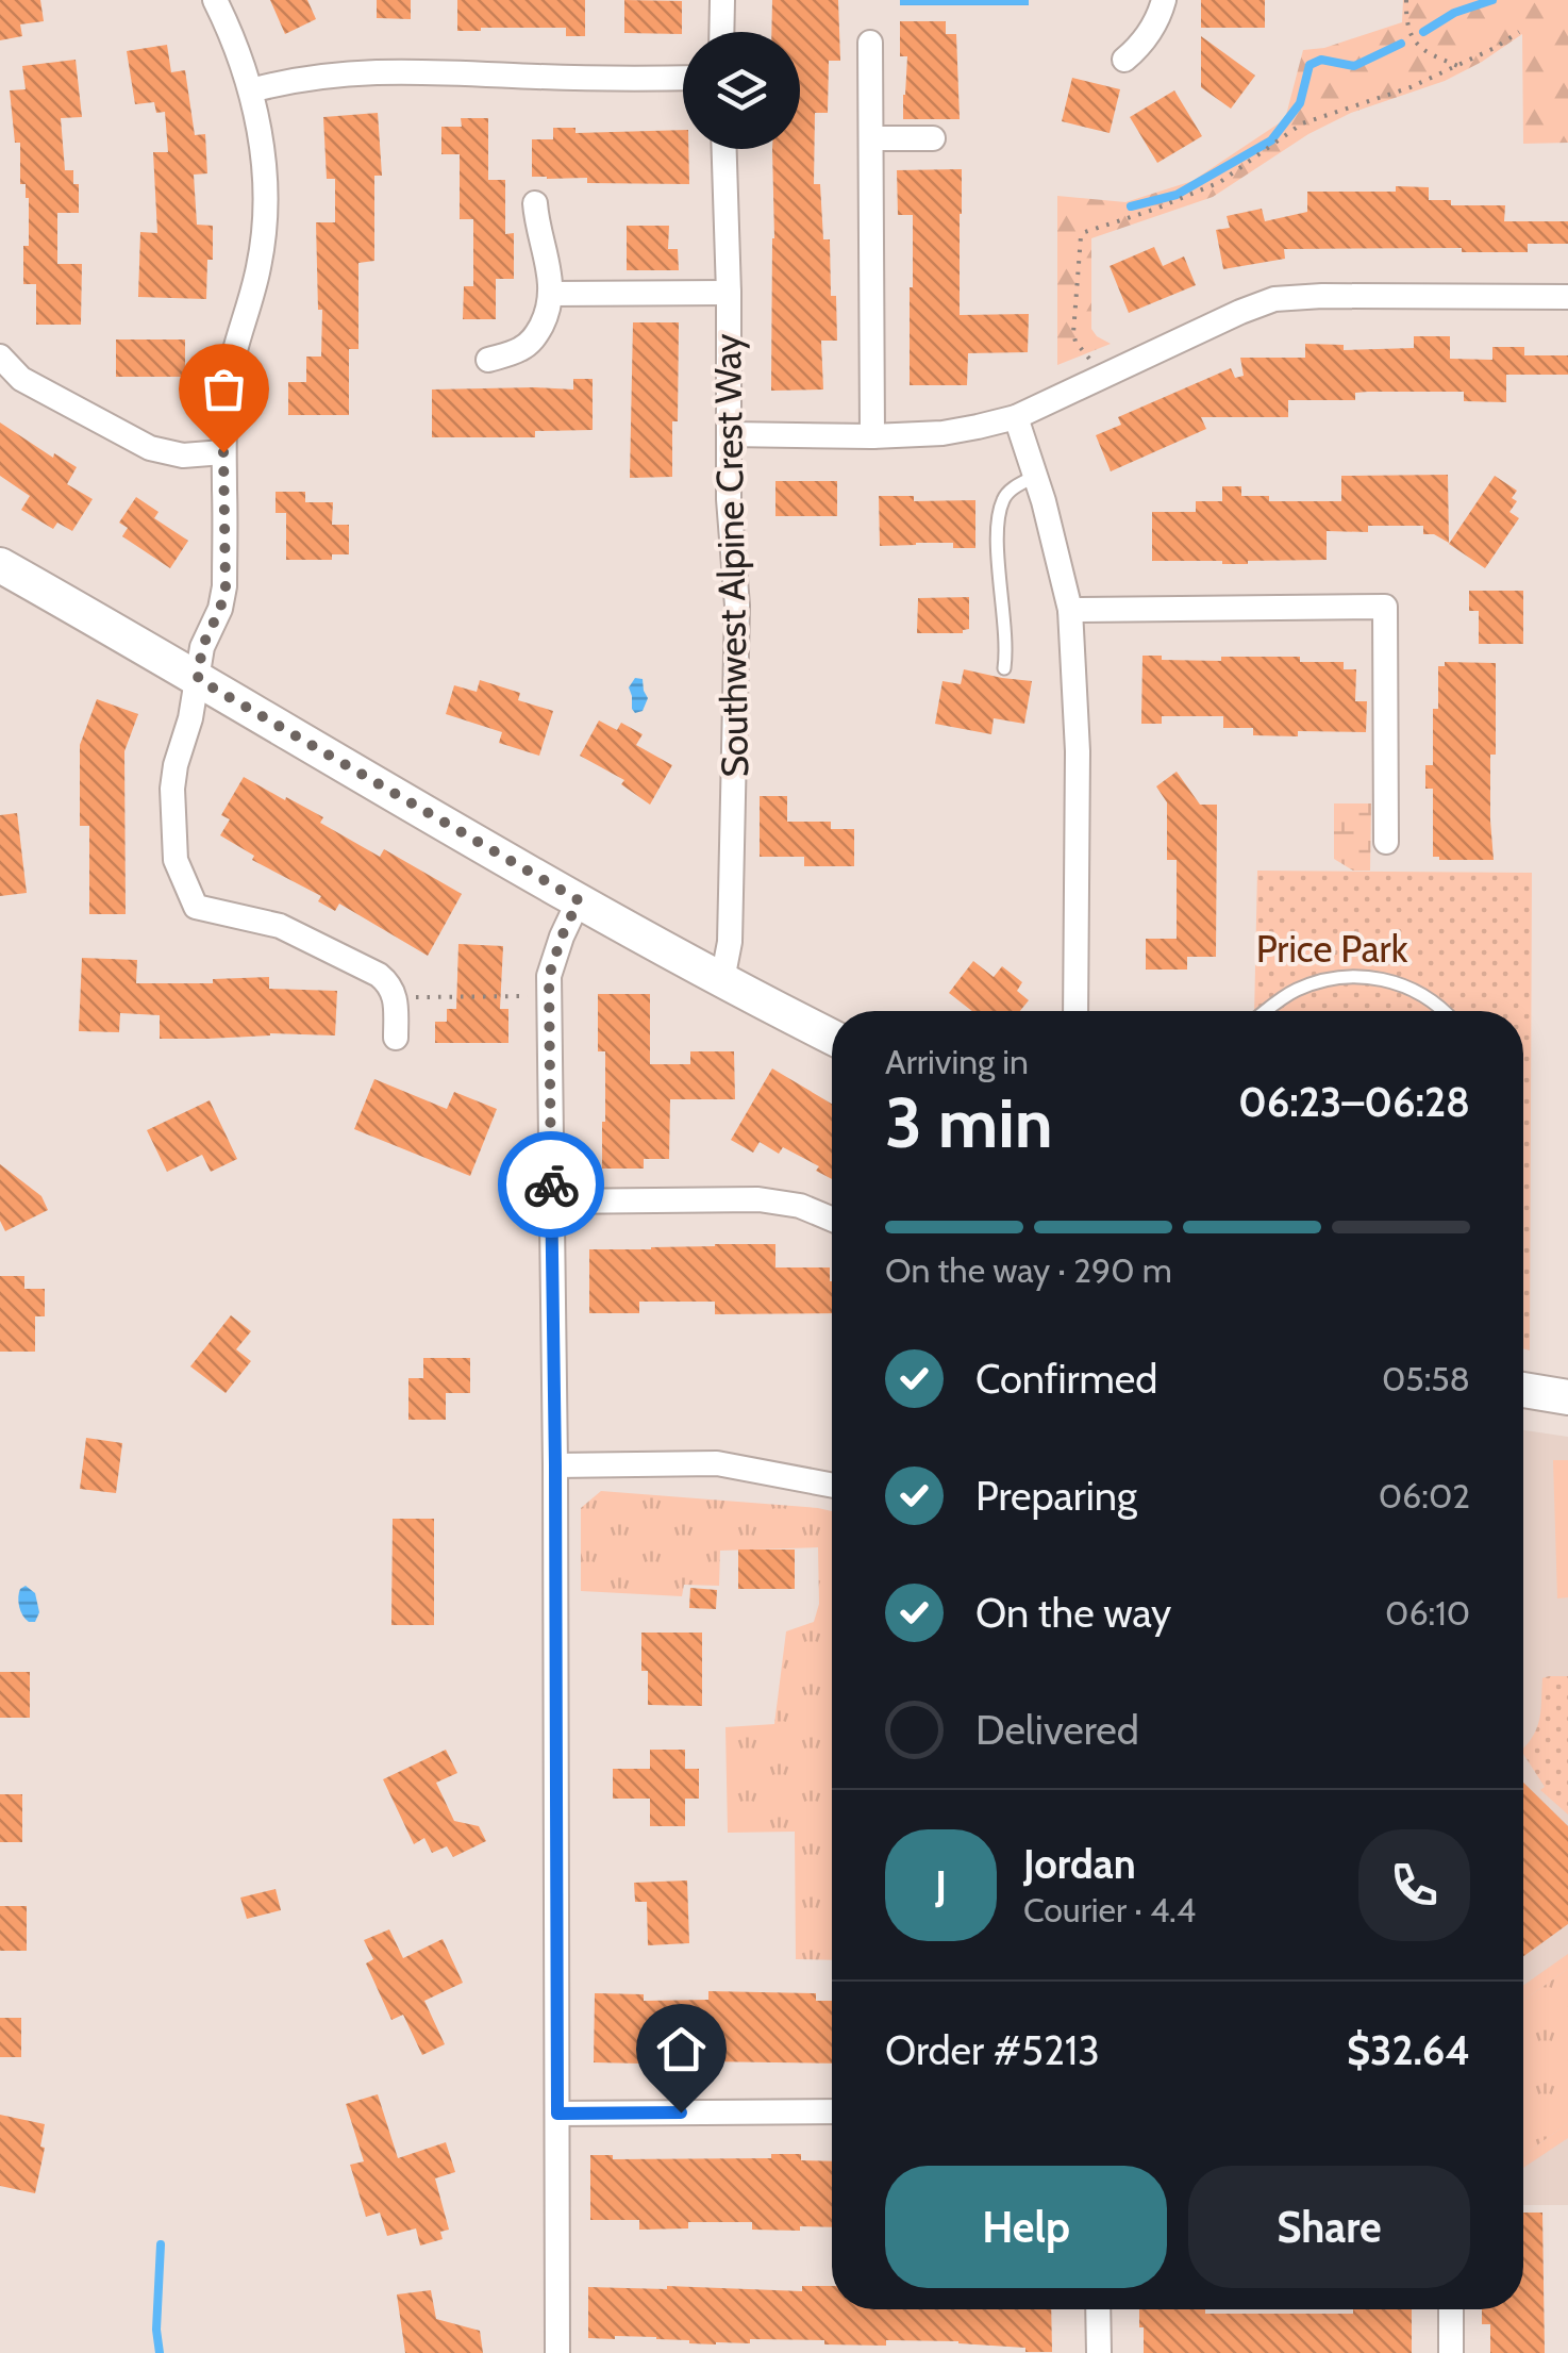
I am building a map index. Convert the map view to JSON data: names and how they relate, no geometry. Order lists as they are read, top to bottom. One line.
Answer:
{"streets":{"street":["Southwest Alpine Crest Way"]},"parks":["Price Park"],"page":{"heading":["3 min","Arriving in","06:23–06:28"],"panel":["Jordan","Courier · 4.4","Order #5213","$32.64"],"bar":"On the way · 290 m","list":[["Confirmed","05:58"],["Preparing","06:02"],["On the way","06:10"],"Delivered"],"round":"J","buttons":["Help","Share"]}}
